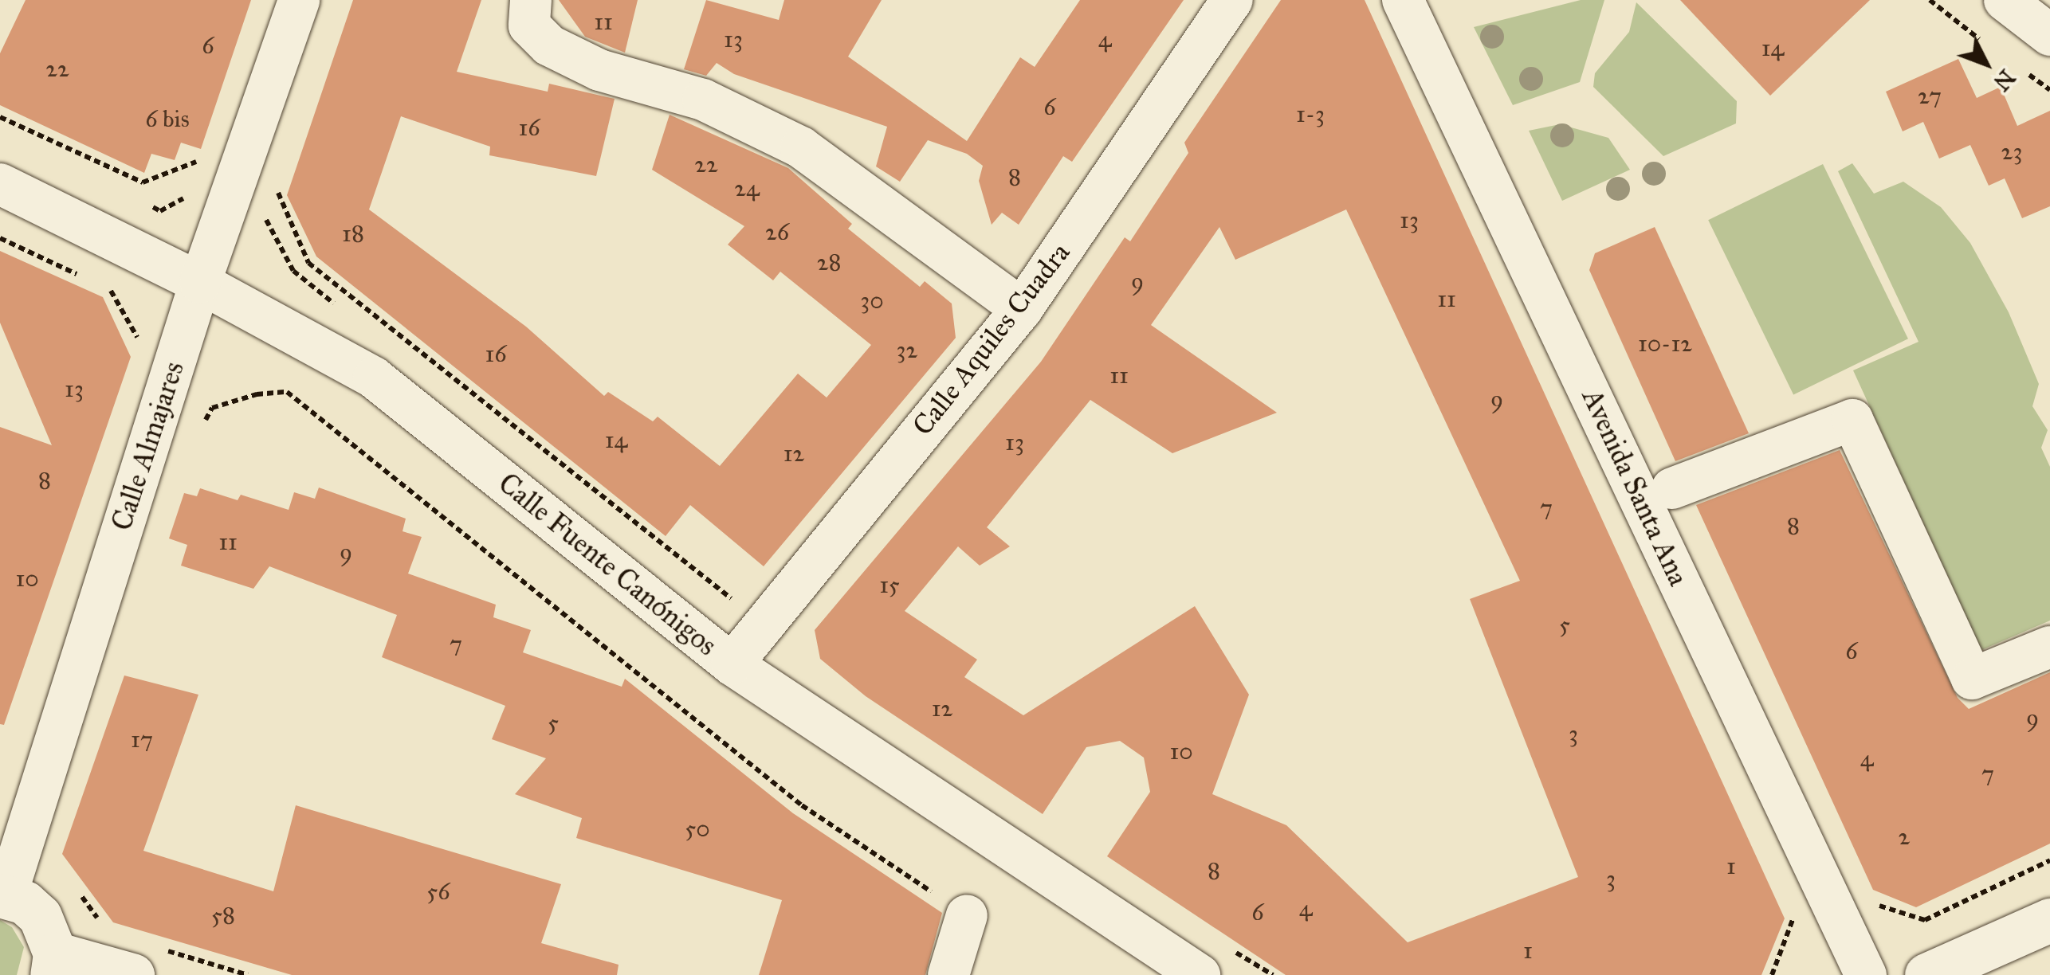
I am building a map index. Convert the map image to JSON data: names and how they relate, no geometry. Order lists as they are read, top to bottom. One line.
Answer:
{"streets":{"street":["Calle Aquiles Cuadra","Calle Almajares","Avenida Santa Ana","Calle Fuente Canónigos"]},"crossings":[["Calle Aquiles Cuadra","Calle Fuente Canónigos"],["Calle Almajares","Calle Fuente Canónigos"]],"house_numbers":["11","13","4","6","14","22","27","6","1-3","6 bis","16","23","22","8","24","13","26","18","28","9","11","30","10-12","32","16","11","13","9","14","13","12","8","7","8","11","9","10","15","5","7","6","12","9","5","3","17","10","4","7","50","2","1","8","3","56","4","6","58","1"],"north":"bottom right"}
